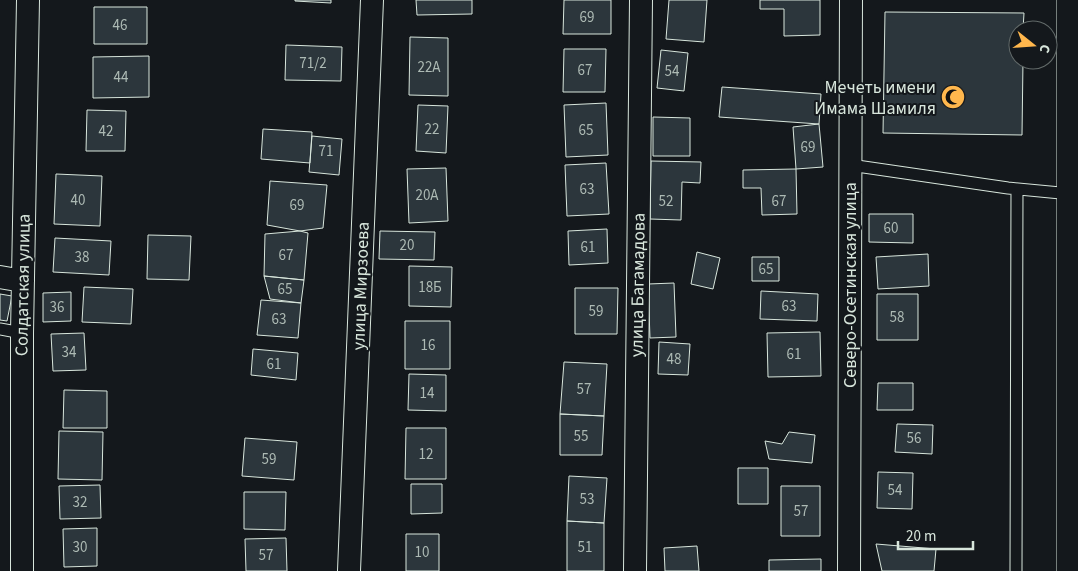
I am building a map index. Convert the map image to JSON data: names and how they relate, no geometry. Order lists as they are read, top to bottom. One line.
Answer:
{"streets":{"street":["Солдатская улица","улица Багамадова","Северо-Осетинская улица","улица Мирзоева"]},"places":{"mosque":["Мечеть имени Имама Шамиля"]},"house_numbers":["69","46","71/2","22А","67","54","44","22","65","42","69","71","63","20А","40","52","67","69","60","20","61","67","38","65","18Б","65","63","36","59","58","63","16","34","61","48","61","57","14","55","56","12","59","54","53","32","57","30","51","10","57"],"scale_bar":"20 m","north":"right"}
